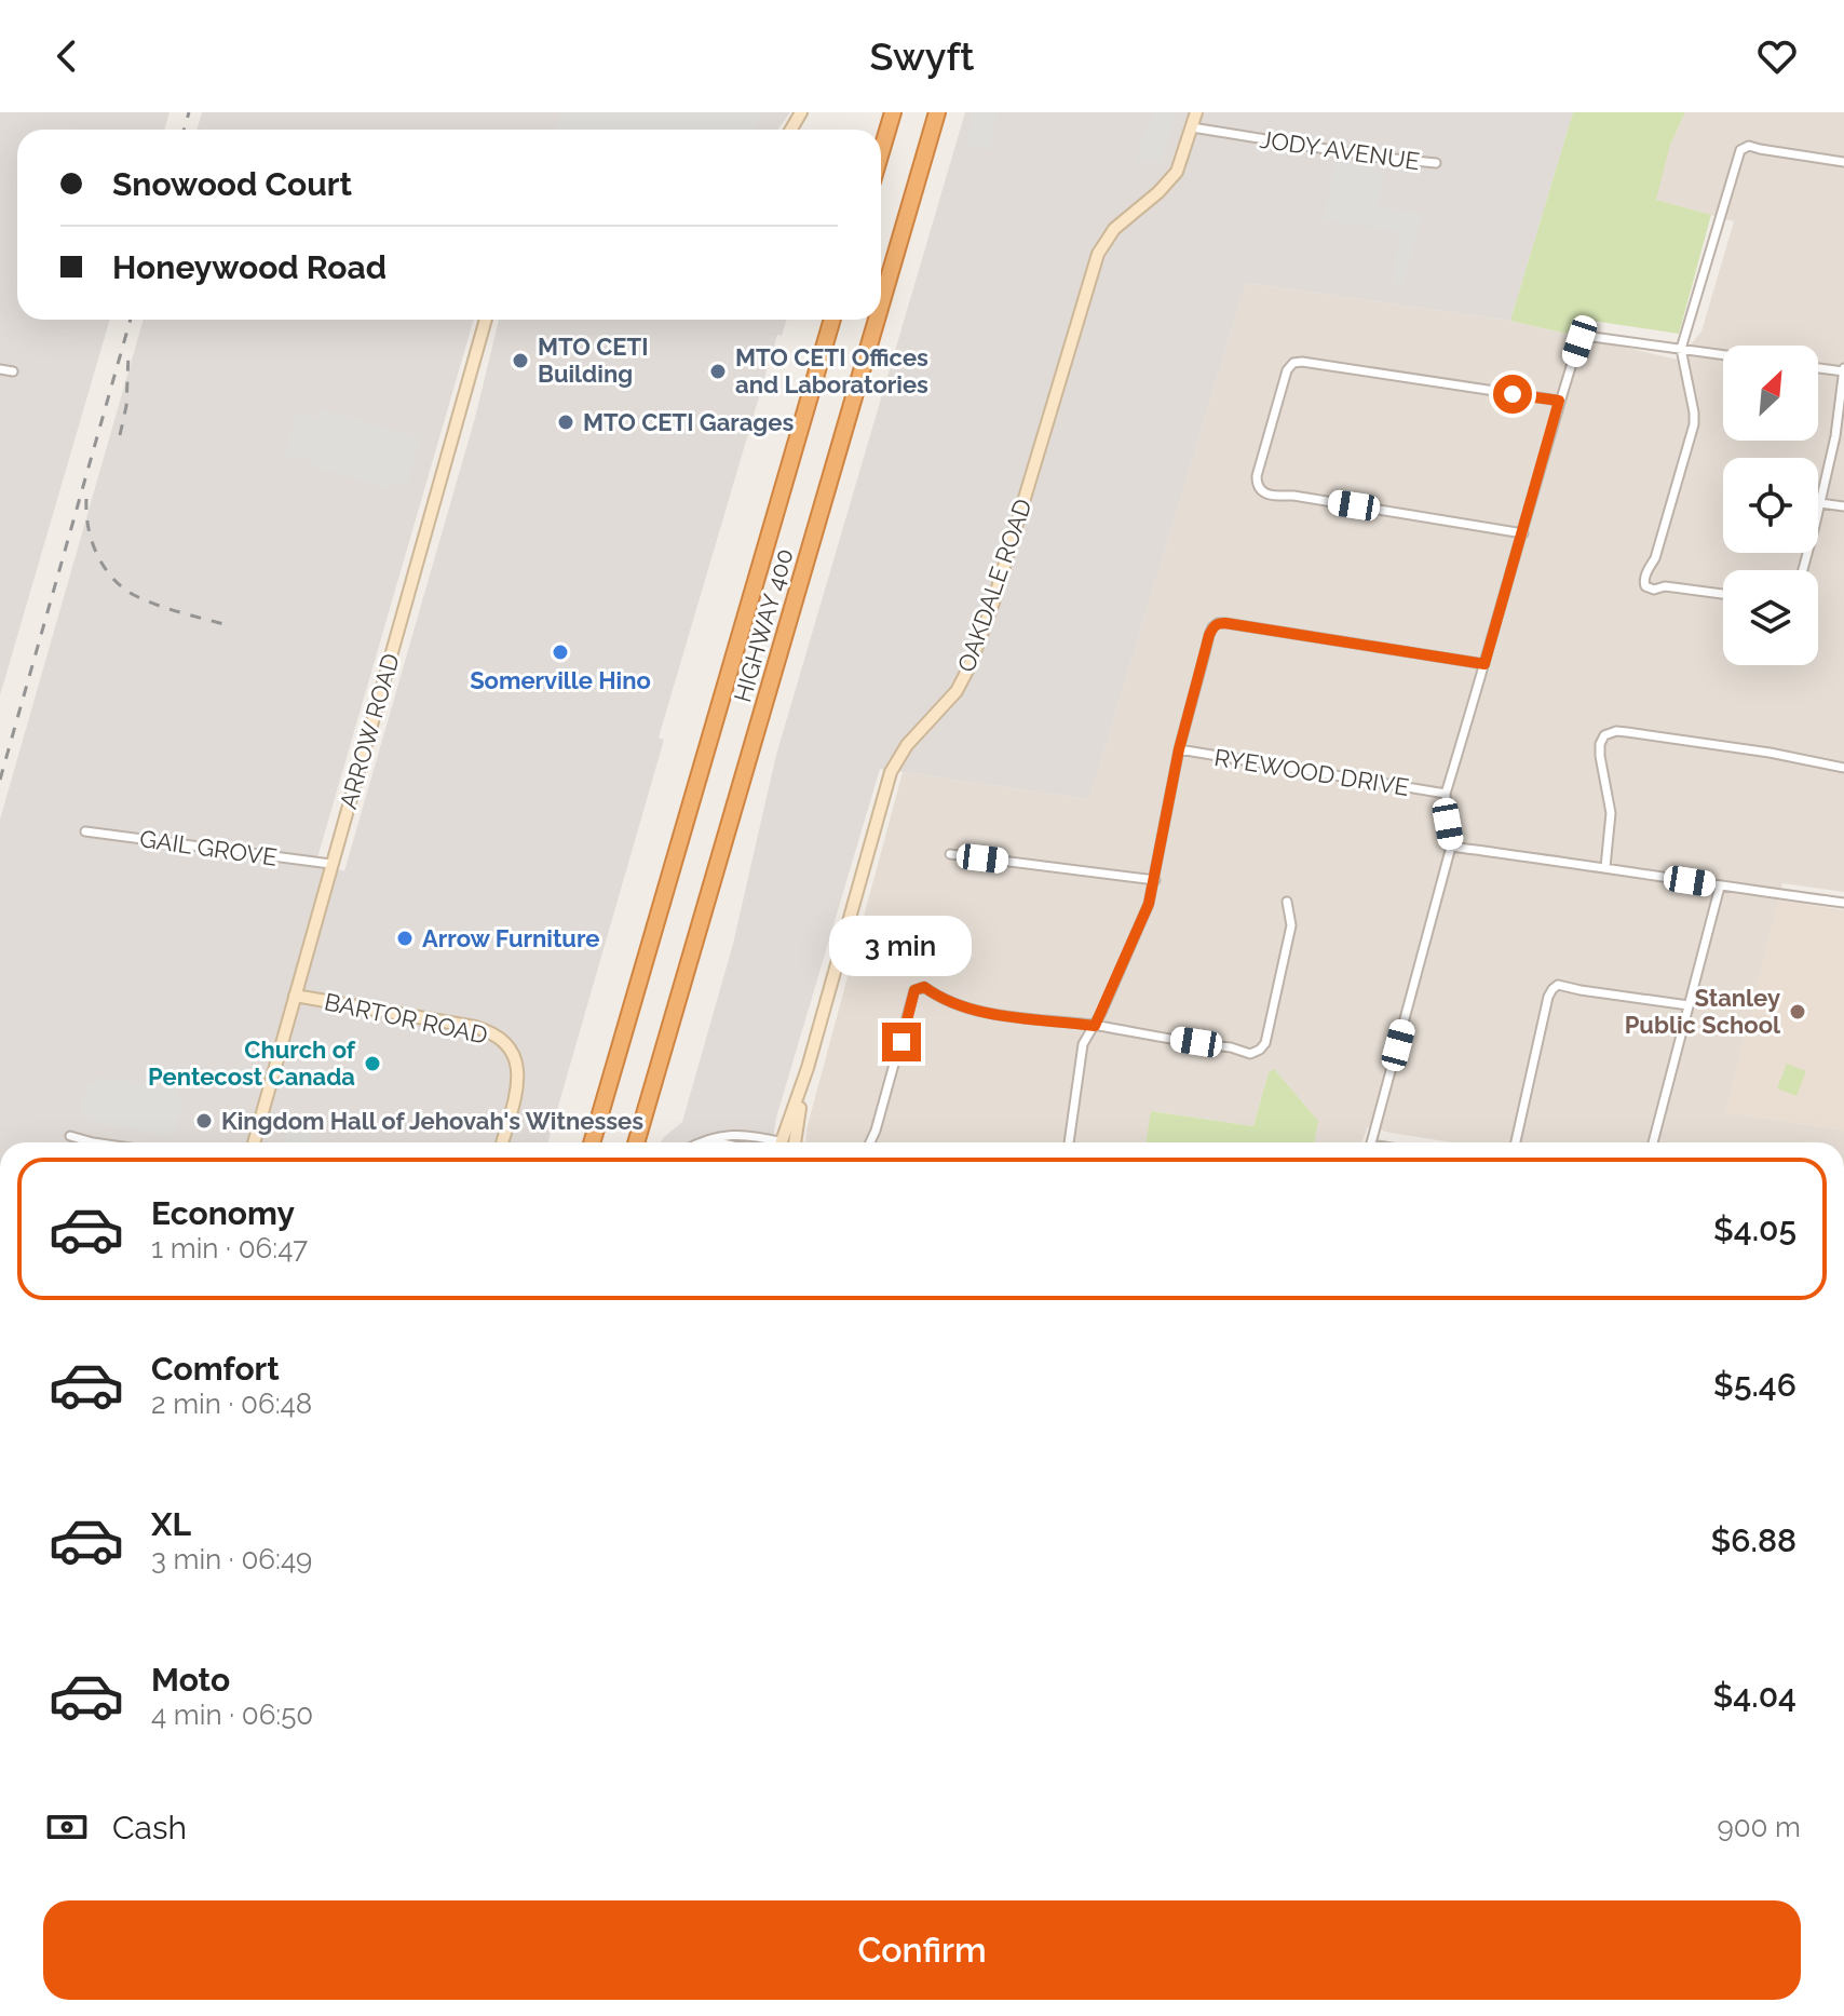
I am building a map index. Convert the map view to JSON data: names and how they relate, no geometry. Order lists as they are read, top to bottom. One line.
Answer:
{"streets":{"highway":["HIGHWAY 400"],"street":["JODY AVENUE","OAKDALE ROAD","ARROW ROAD","RYEWOOD DRIVE","GAIL GROVE","BARTOR ROAD"]},"crossings":[["JODY AVENUE","OAKDALE ROAD"],["ARROW ROAD","GAIL GROVE"],["ARROW ROAD","BARTOR ROAD"]],"places":["MTO CETI Building","MTO CETI Offices and Laboratories","MTO CETI Garages","Somerville Hino","Arrow Furniture","Stanley Public School","Church of Pentecost Canada","Kingdom Hall of Jehovah's Witnesses"],"north":"top right","page":{"header":"Swyft","banner":["Snowood Court","Honeywood Road"],"bubble":"3 min","list":[{"name":"Economy","note":"1 min · 06:47","value":"$4.05"},{"name":"Comfort","note":"2 min · 06:48","value":"$5.46"},{"name":"XL","note":"3 min · 06:49","value":"$6.88"},{"name":"Moto","note":"4 min · 06:50","value":"$4.04"}],"pay":["Cash","900 m"],"buttons":"Confirm"}}
